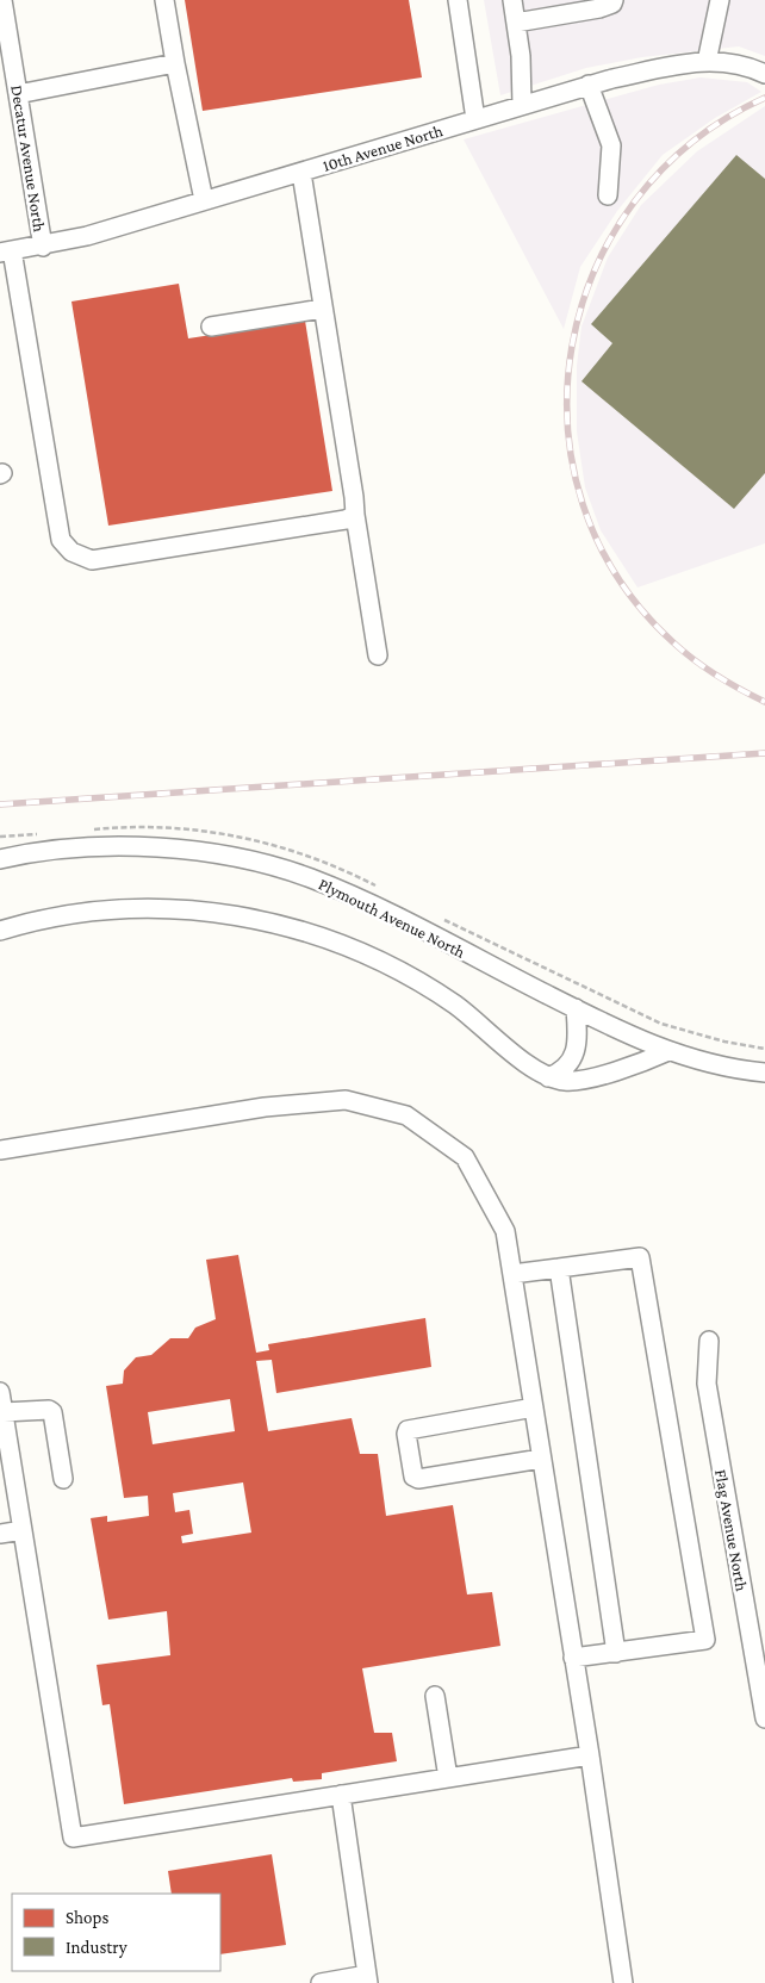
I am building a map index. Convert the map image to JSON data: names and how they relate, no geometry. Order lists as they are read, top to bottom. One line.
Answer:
{"streets":{"street":["10th Avenue North","Decatur Avenue North","Plymouth Avenue North","Flag Avenue North"]},"crossings":[["10th Avenue North","Decatur Avenue North"]],"legend":["Shops","Industry"]}
